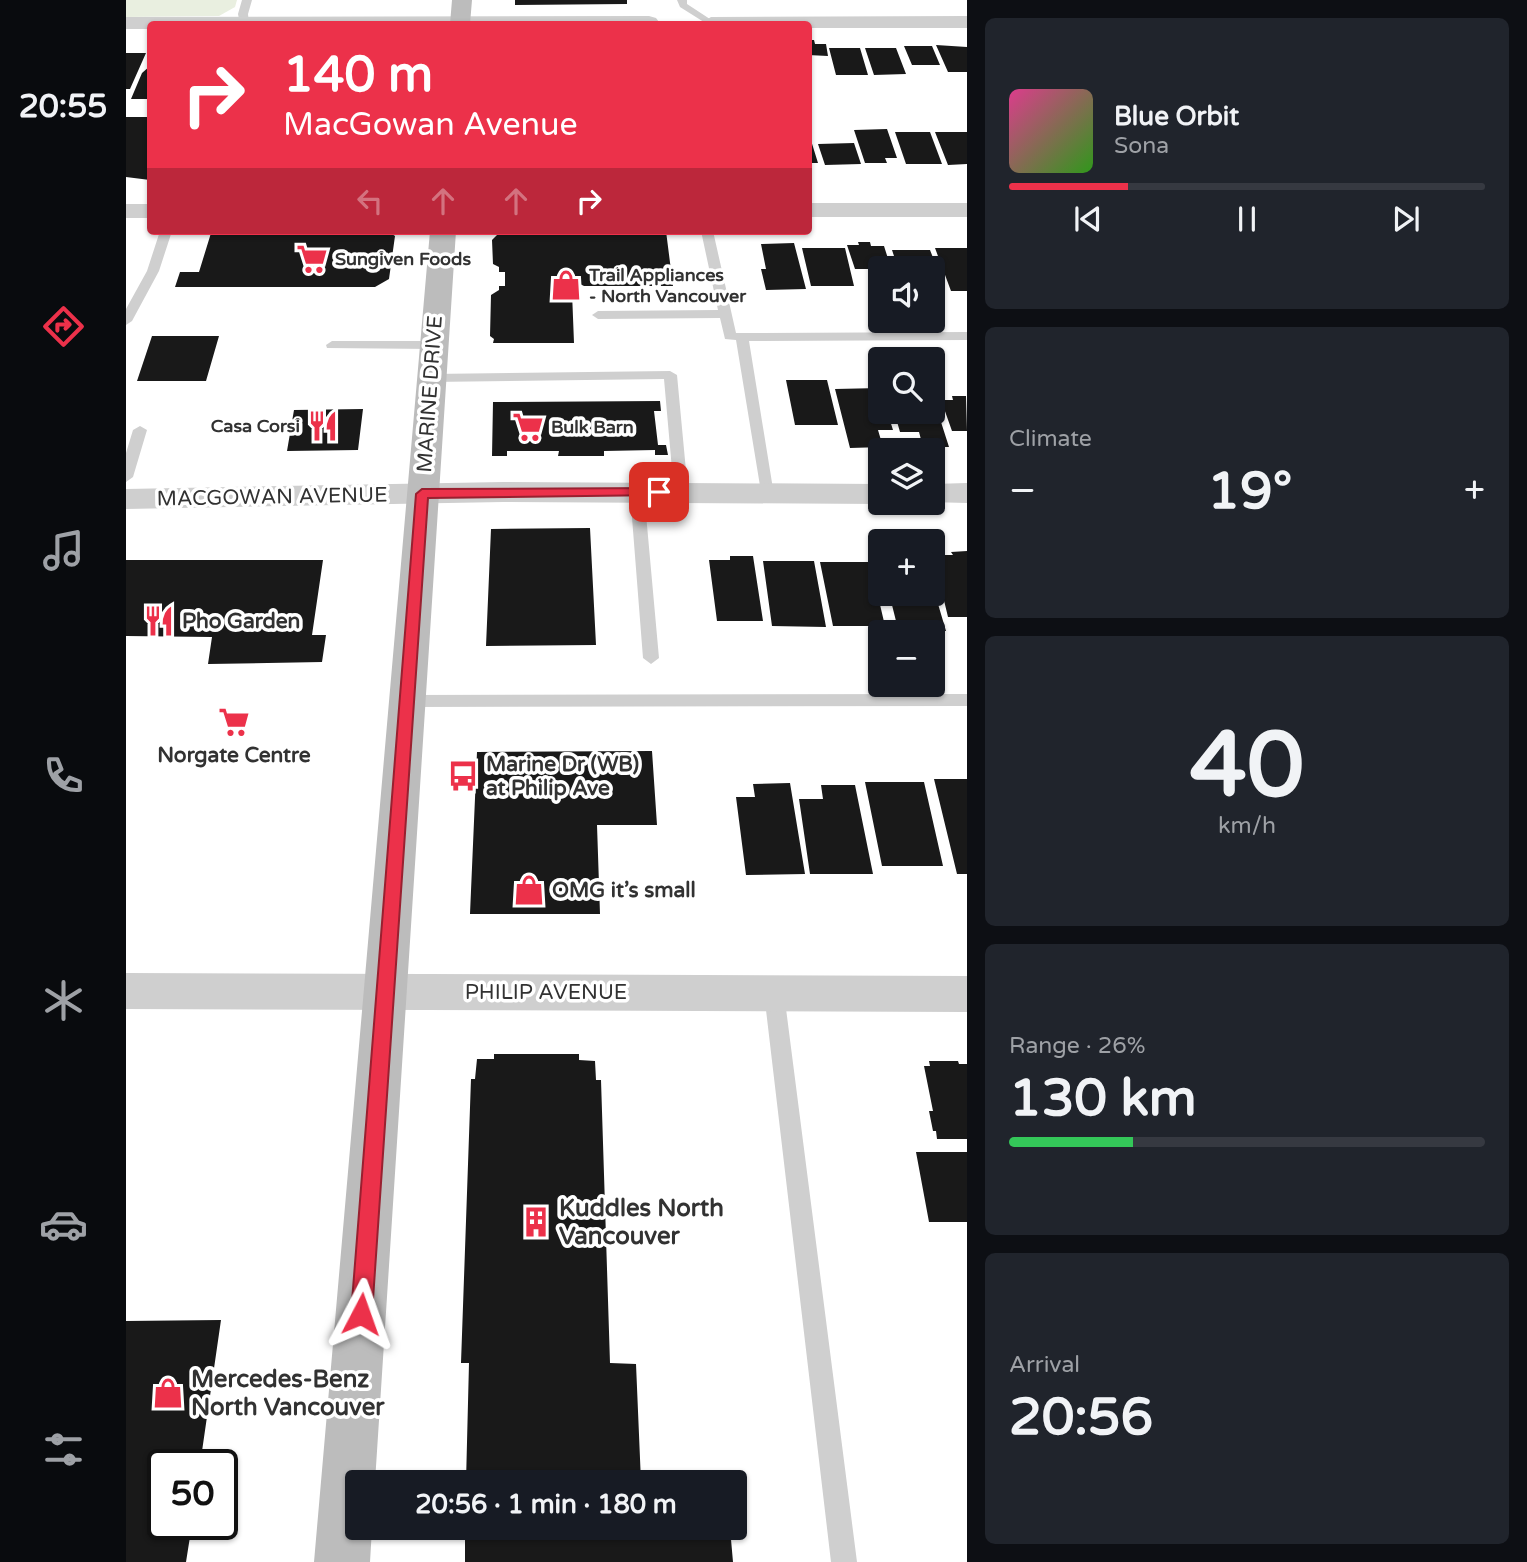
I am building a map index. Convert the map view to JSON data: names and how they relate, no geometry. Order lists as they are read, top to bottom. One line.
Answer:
{"streets":{"main road":["MARINE DRIVE"],"street":["MACGOWAN AVENUE","PHILIP AVENUE"]},"crossings":[["MARINE DRIVE","MACGOWAN AVENUE"],["MARINE DRIVE","PHILIP AVENUE"]],"places":{"supermarket":["Sungiven Foods","Bulk Barn","Norgate Centre"],"shop":["Trail Appliances - North Vancouver","OMG it’s small","Mercedes-Benz North Vancouver"],"restaurant":["Casa Corsi","Pho Garden"],"bus stop":["Marine Dr (WB) at Philip Ave"],"building":["Kuddles North Vancouver"]},"page":{"tabs":"20:55","turn":["140 m","MacGowan Avenue"],"song":["Blue Orbit","Sona"],"map_buttons":["+","−"],"tile":["Climate",["40","km/h"],["Range · 26%","130 km"],["Arrival","20:56"]],"heat":["−","19°","+"],"limit":"50","trip":"20:56 · 1 min · 180 m"}}
